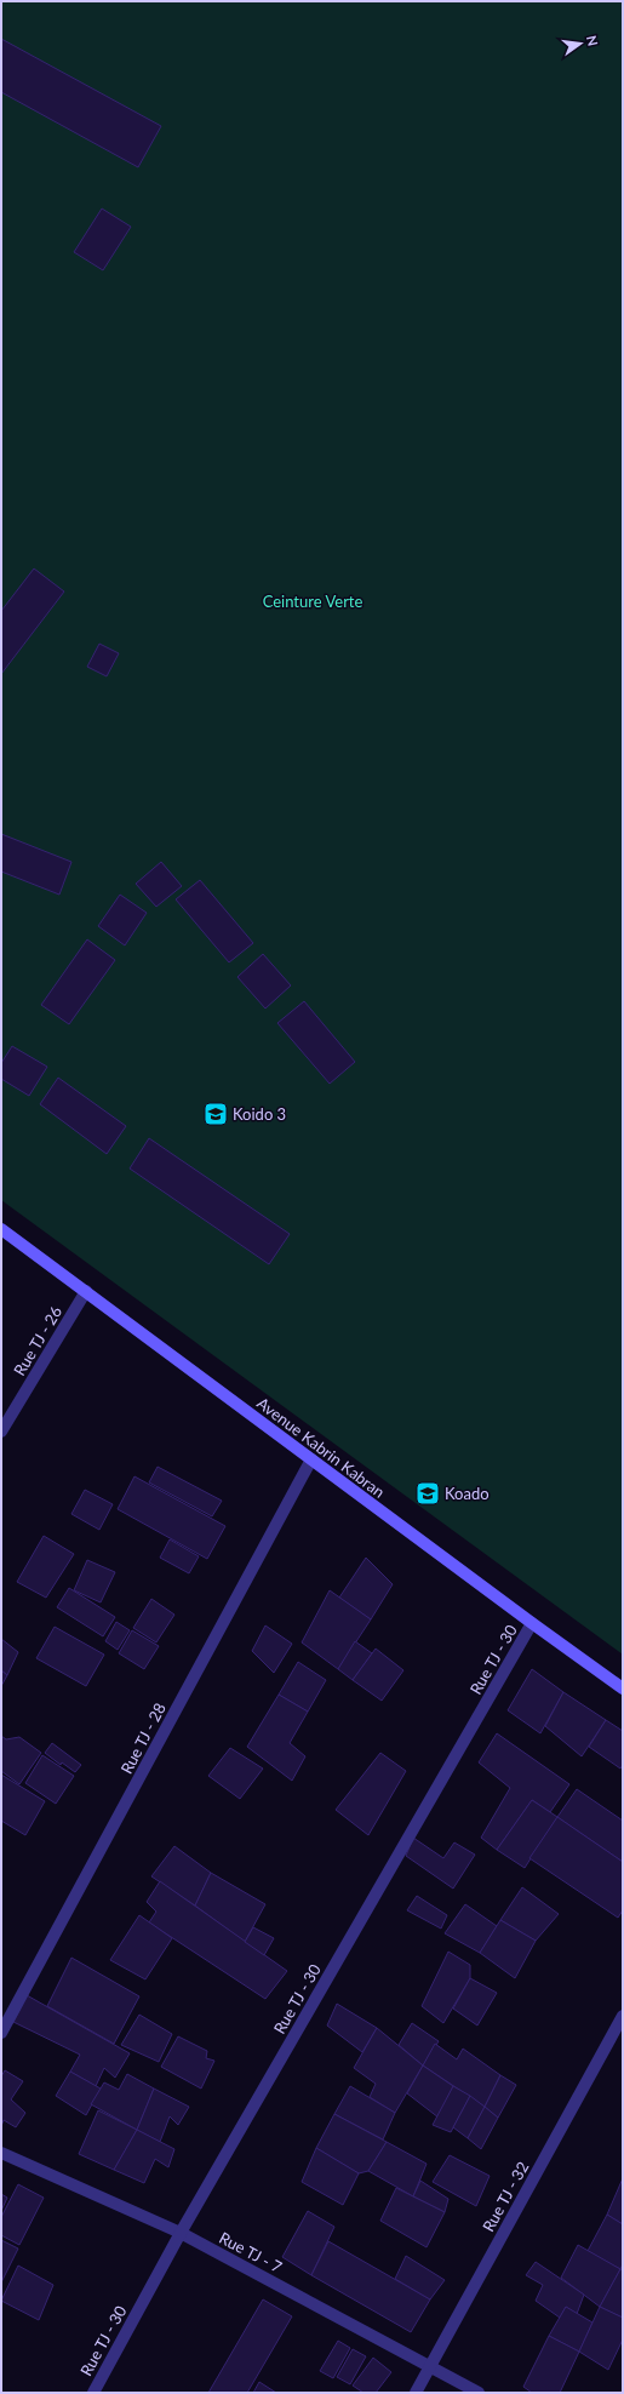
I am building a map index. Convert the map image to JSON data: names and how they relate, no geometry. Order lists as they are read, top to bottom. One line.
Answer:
{"streets":{"street":["Rue TJ - 26","Avenue Kabrin Kabran","Rue TJ - 30","Rue TJ - 28","Rue TJ - 32","Rue TJ - 7"]},"crossings":[["Rue TJ - 26","Avenue Kabrin Kabran"],["Avenue Kabrin Kabran","Rue TJ - 30"],["Avenue Kabrin Kabran","Rue TJ - 28"],["Rue TJ - 30","Rue TJ - 7"],["Rue TJ - 32","Rue TJ - 7"]],"parks":["Ceinture Verte"],"places":{"school or university":["Koido 3","Koado"]},"north":"right"}
